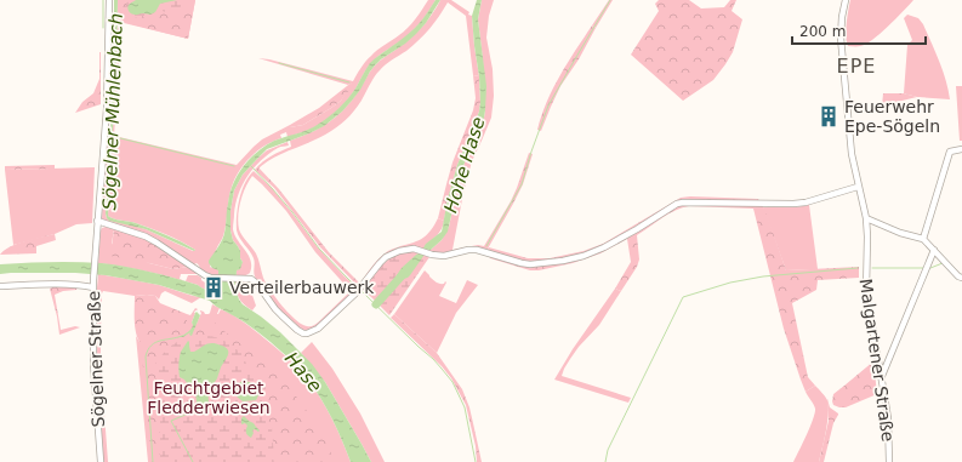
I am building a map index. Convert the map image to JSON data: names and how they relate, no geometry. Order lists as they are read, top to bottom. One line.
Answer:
{"streets":{"street":["Sögelner Straße","Malgartener Straße"]},"districts":["EPE"],"water":["Sögelner Mühlenbach","Hohe Hase","Hase"],"parks":["Feuchtgebiet Fledderwiesen"],"places":{"building":["Feuerwehr Epe-Sögeln","Verteilerbauwerk"]},"scale_bar":"200 m"}
